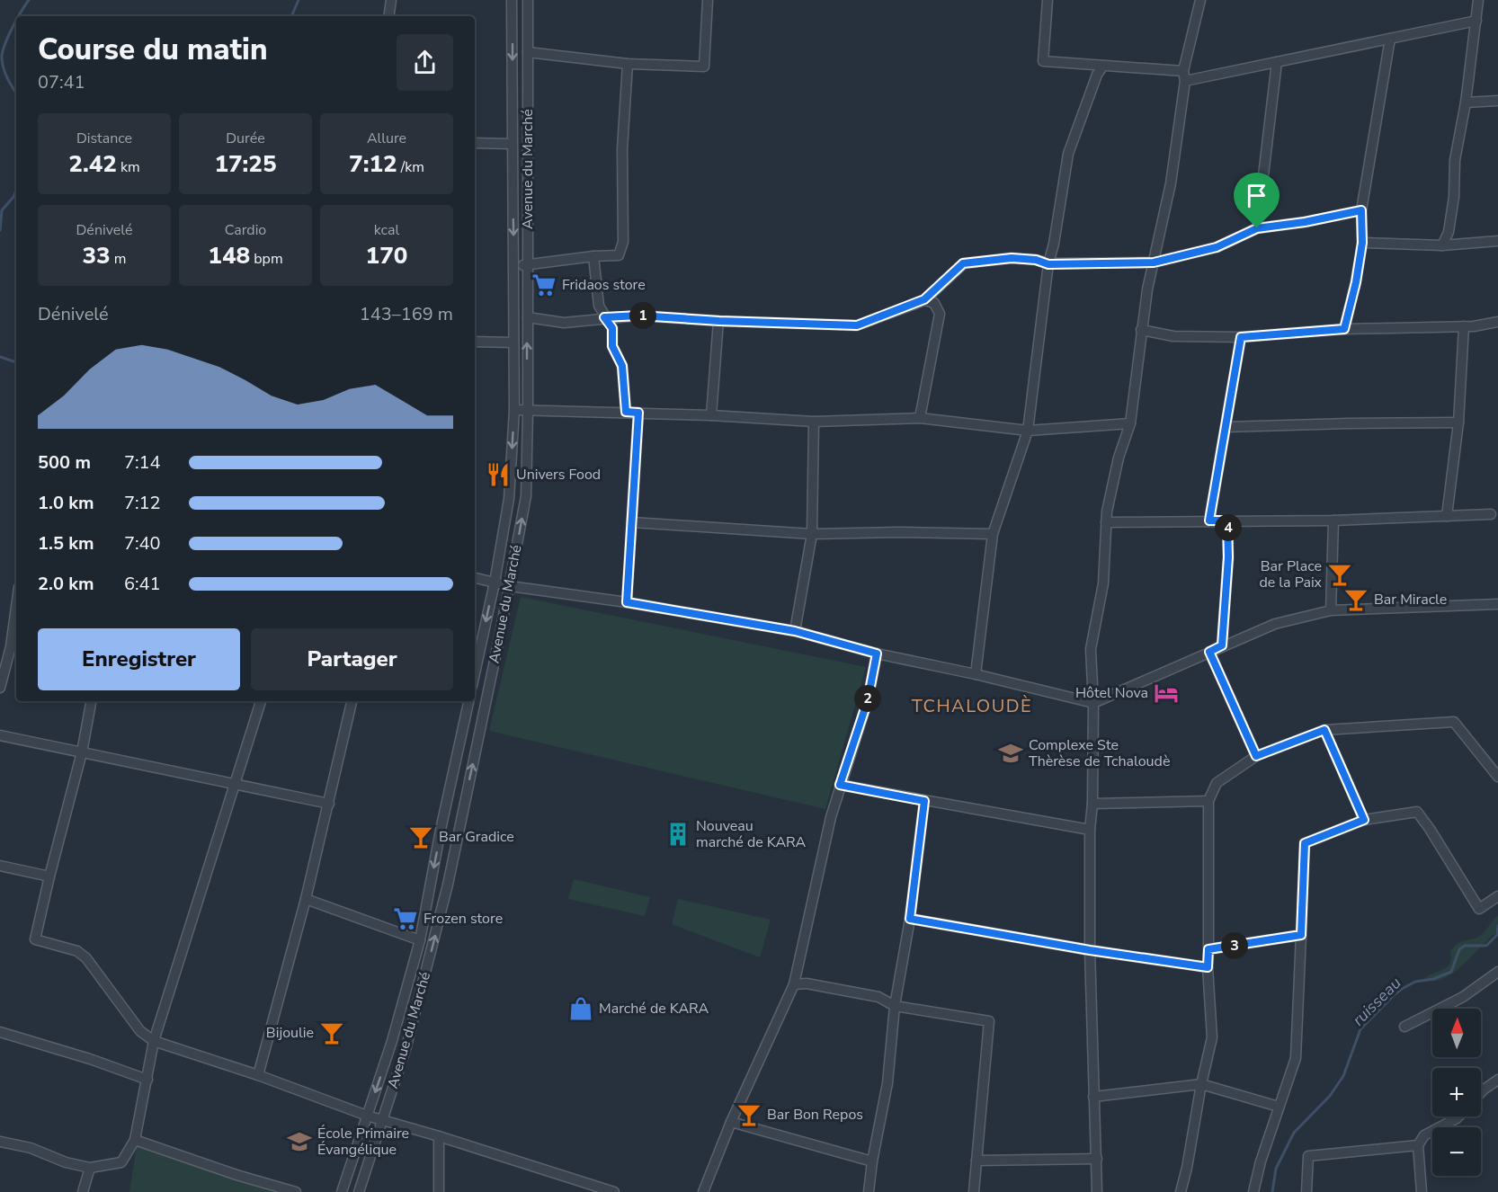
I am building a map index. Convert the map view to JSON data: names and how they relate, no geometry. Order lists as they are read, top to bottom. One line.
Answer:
{"streets":{"street":["Avenue du Marché"]},"districts":["TCHALOUDÈ"],"water":["ruisseau"],"places":{"supermarket":["Fridaos store","Frozen store"],"restaurant":["Univers Food"],"bar":["Bar Place de la Paix","Bar Miracle","Bar Gradice","Bijoulie","Bar Bon Repos"],"hotel":["Hôtel Nova"],"school or university":["Complexe Ste Thèrèse de Tchaloudè","École Primaire Évangélique"],"building":["Nouveau marché de KARA"],"shop":["Marché de KARA"]},"north":"top","page":{"heading":["Course du matin","07:41"],"stats":[["Distance","2.42 km"],["Durée","17:25"],["Allure","7:12 /km"],["Dénivelé","33 m"],["Cardio","148 bpm"],["kcal","170"]],"chart":["Dénivelé","143–169 m"],"pins":["1","4","2","3"],"list":[{"name":"500 m","note":"7:14"},{"name":"1.0 km","note":"7:12"},{"name":"1.5 km","note":"7:40"},{"name":"2.0 km","note":"6:41"}],"buttons":["Enregistrer","Partager"],"map_buttons":["+","−"]}}
